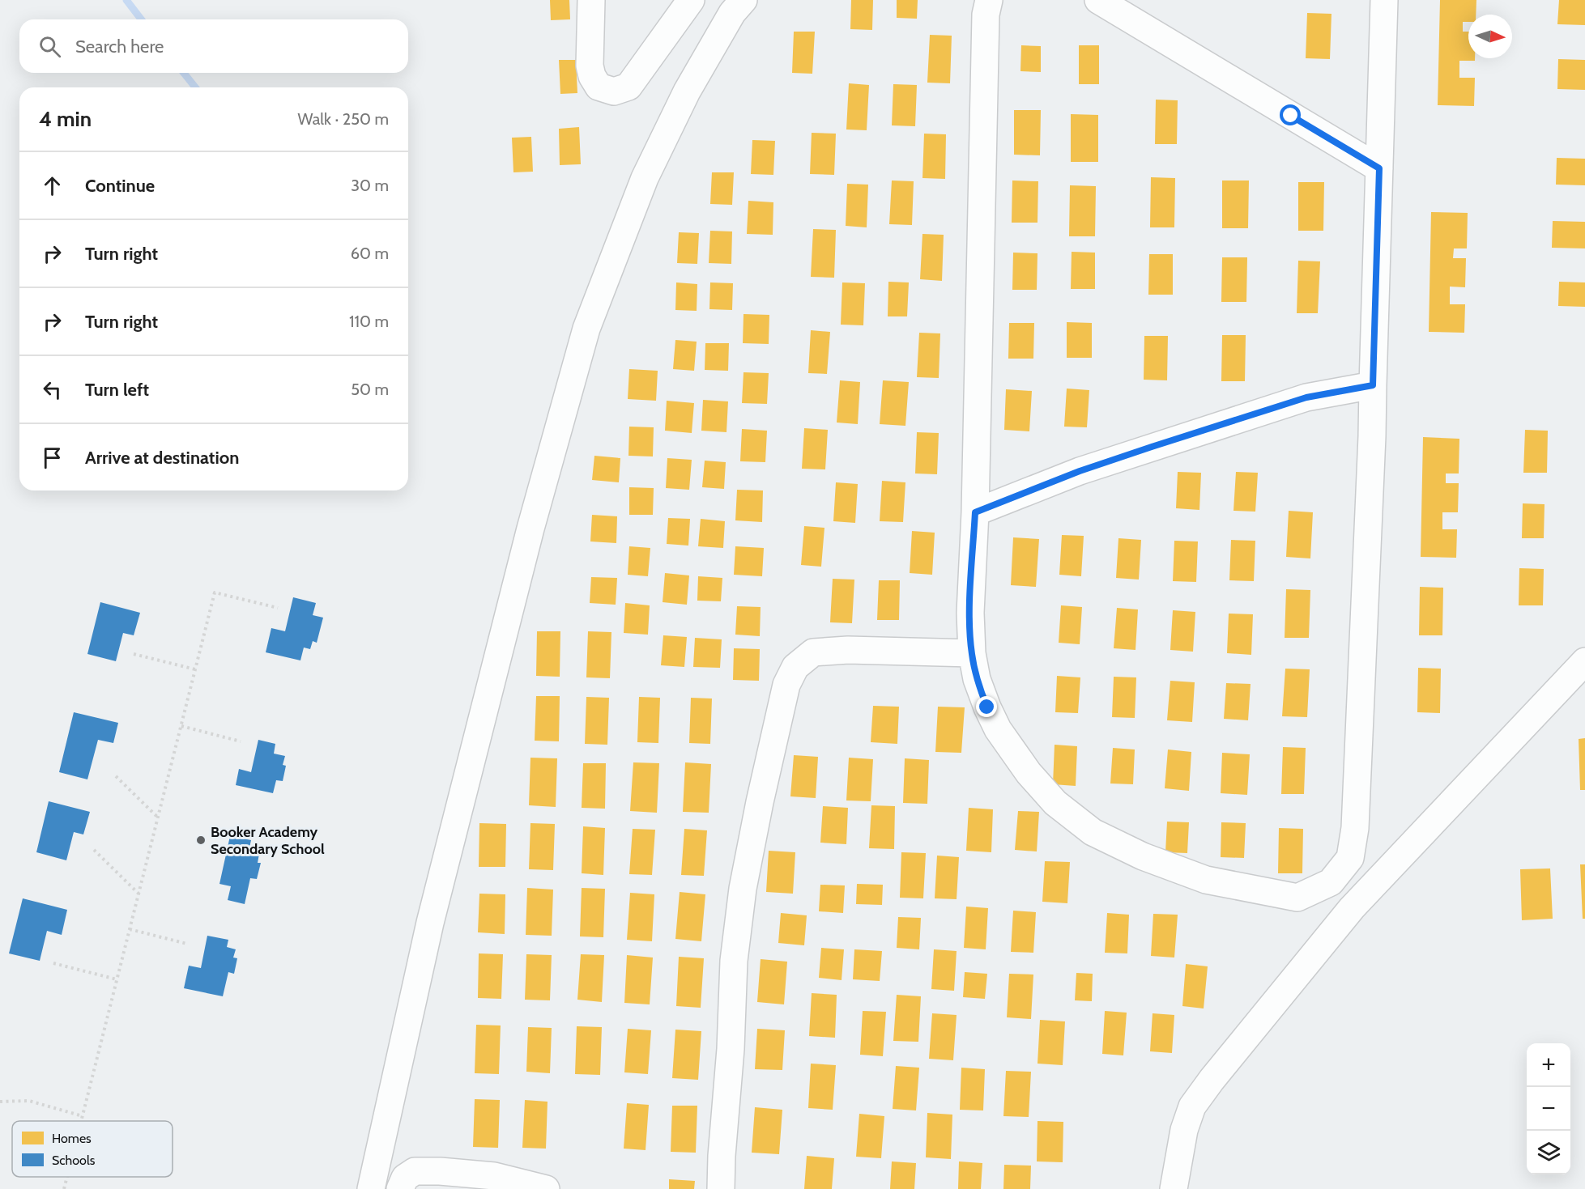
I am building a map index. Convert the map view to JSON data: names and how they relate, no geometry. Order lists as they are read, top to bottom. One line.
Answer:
{"places":["Booker Academy Secondary School"],"legend":["Homes","Schools"],"north":"right","page":{"search":"Search here","heading":["4 min","Walk · 250 m"],"list":[["Continue","30 m"],["Turn right","60 m"],["Turn right","110 m"],["Turn left","50 m"],"Arrive at destination"],"map_buttons":["+","−"]}}
